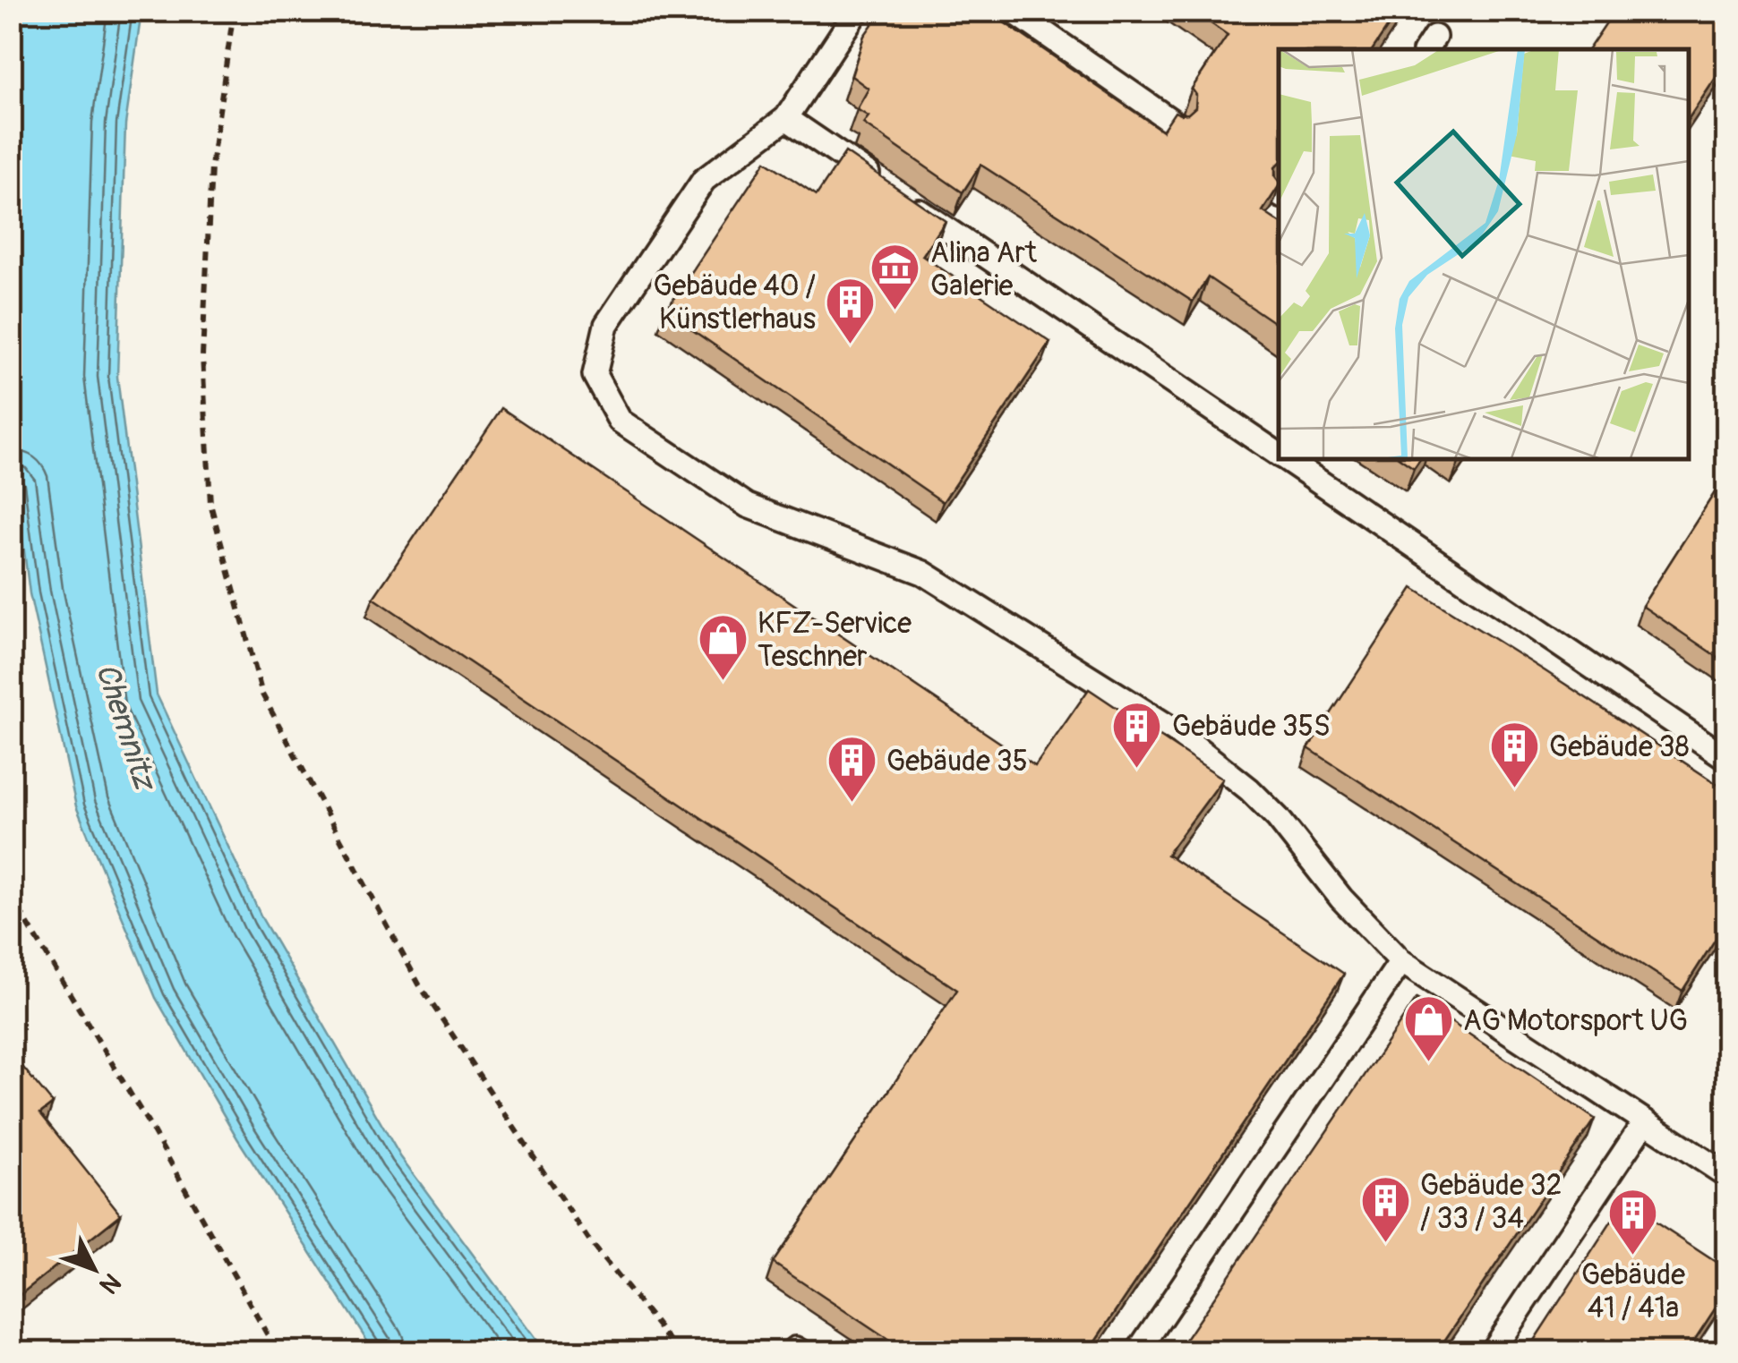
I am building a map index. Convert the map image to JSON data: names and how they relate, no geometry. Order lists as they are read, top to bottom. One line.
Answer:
{"water":["Chemnitz"],"places":{"museum":["Alina Art Galerie"],"building":["Gebäude 40 / Künstlerhaus","Gebäude 35S","Gebäude 38","Gebäude 35","Gebäude 32 / 33 / 34","Gebäude 41 / 41a"],"shop":["KFZ-Service Teschner","AG Motorsport UG"]},"north":"bottom right"}
